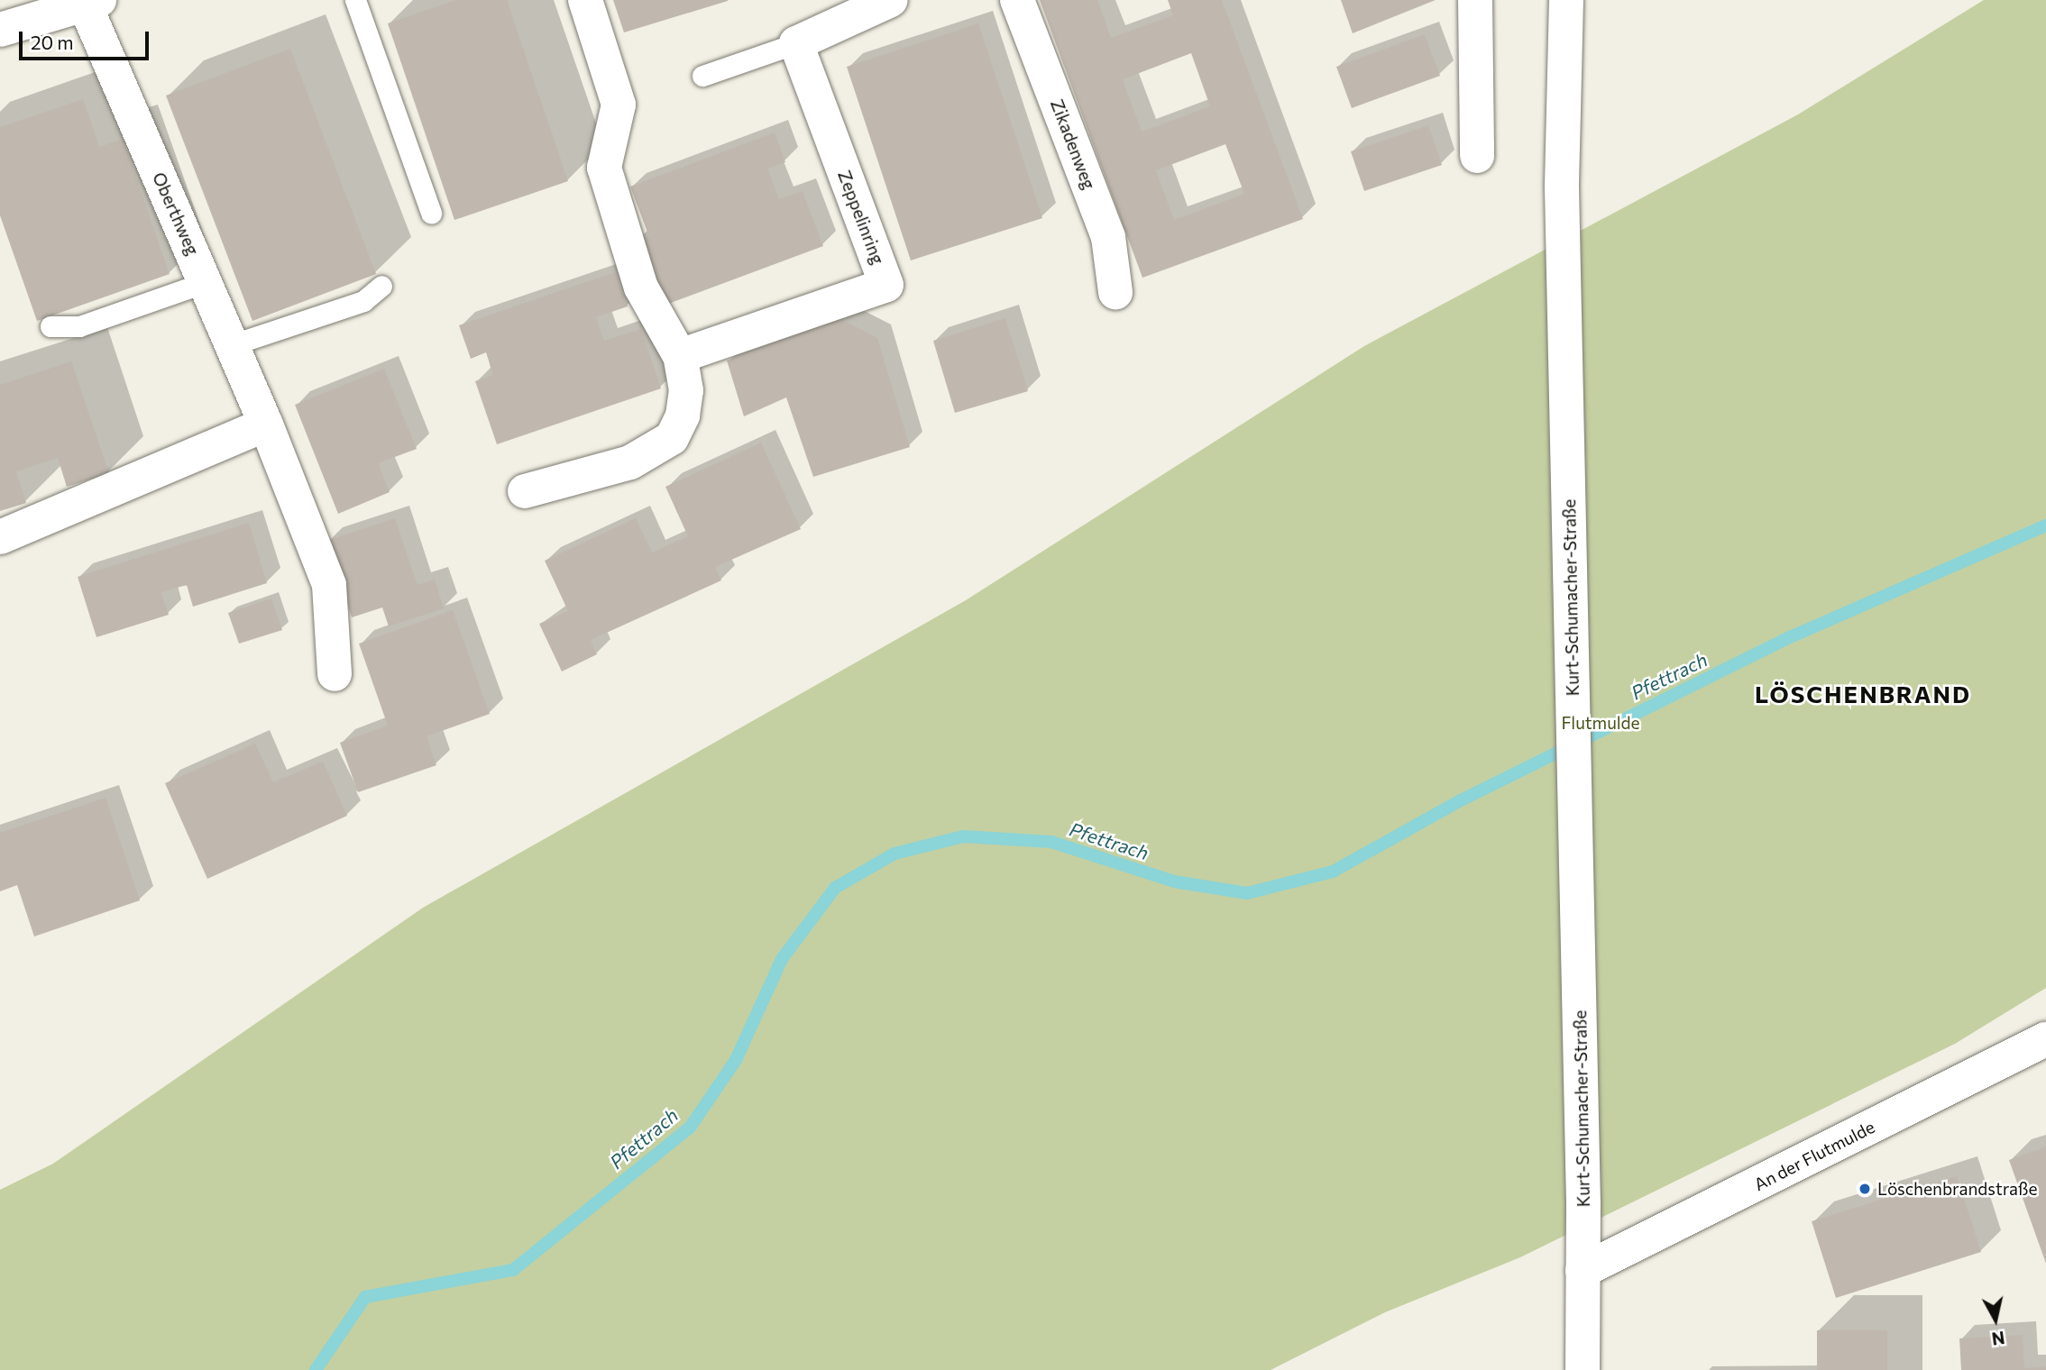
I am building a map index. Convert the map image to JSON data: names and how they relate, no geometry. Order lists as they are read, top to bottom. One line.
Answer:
{"streets":{"street":["Zikadenweg","Oberthweg","Zeppelinring","Kurt-Schumacher-Straße","An der Flutmulde"]},"crossings":[["Kurt-Schumacher-Straße","An der Flutmulde"]],"districts":["LÖSCHENBRAND"],"water":["Pfettrach"],"parks":["Flutmulde"],"places":["Löschenbrandstraße"],"scale_bar":"20 m","north":"bottom"}
